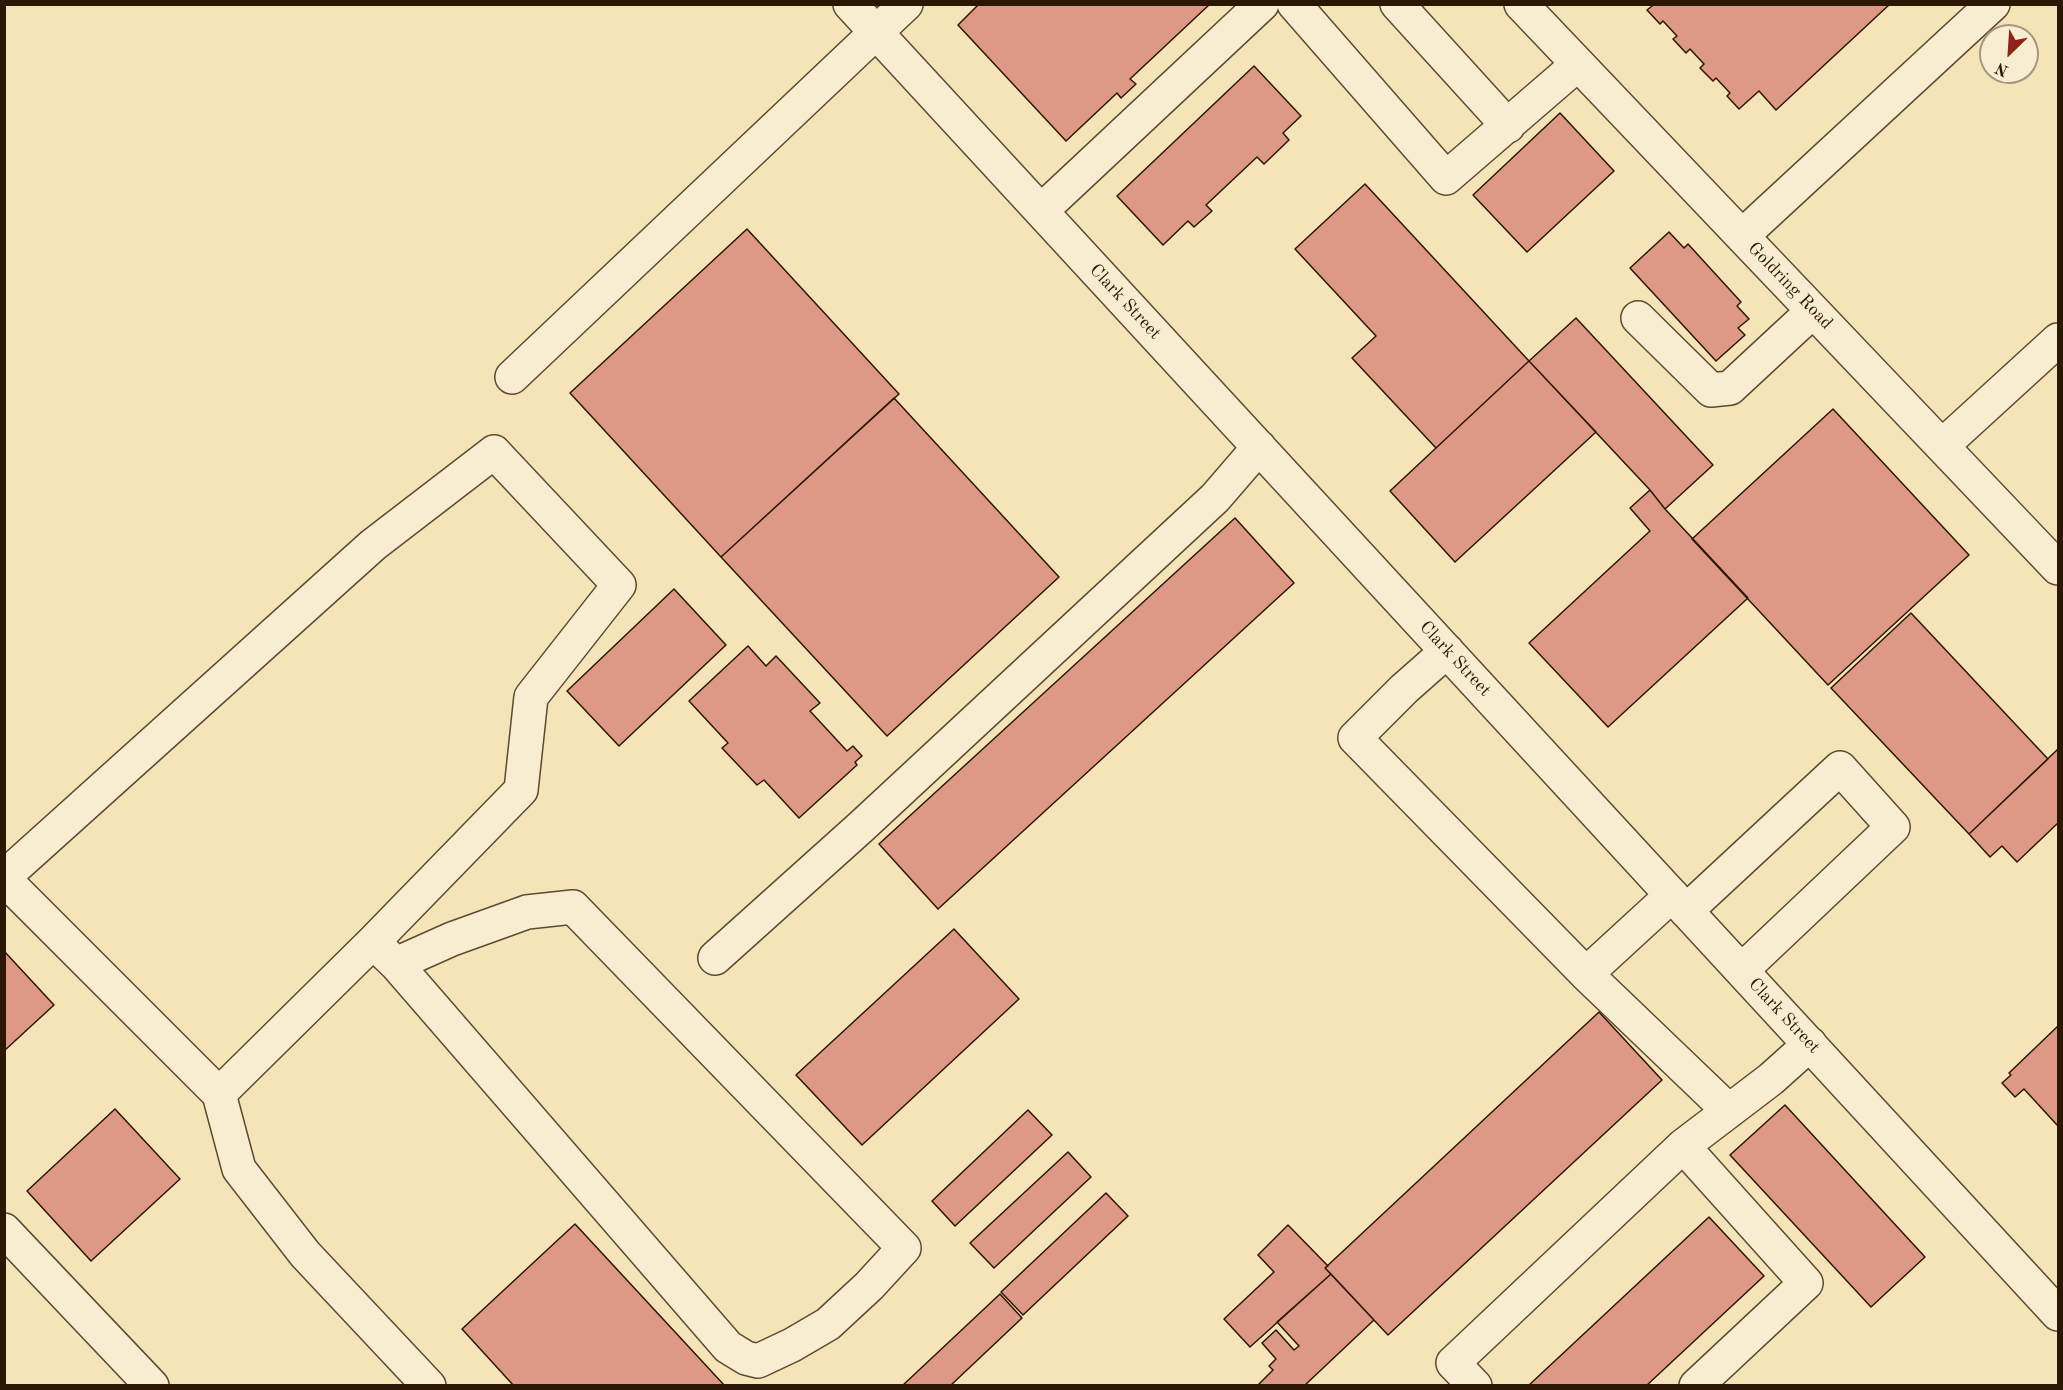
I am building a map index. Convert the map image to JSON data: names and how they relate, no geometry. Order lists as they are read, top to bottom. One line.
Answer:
{"streets":{"street":["Goldring Road","Clark Street"]},"north":"bottom left"}
